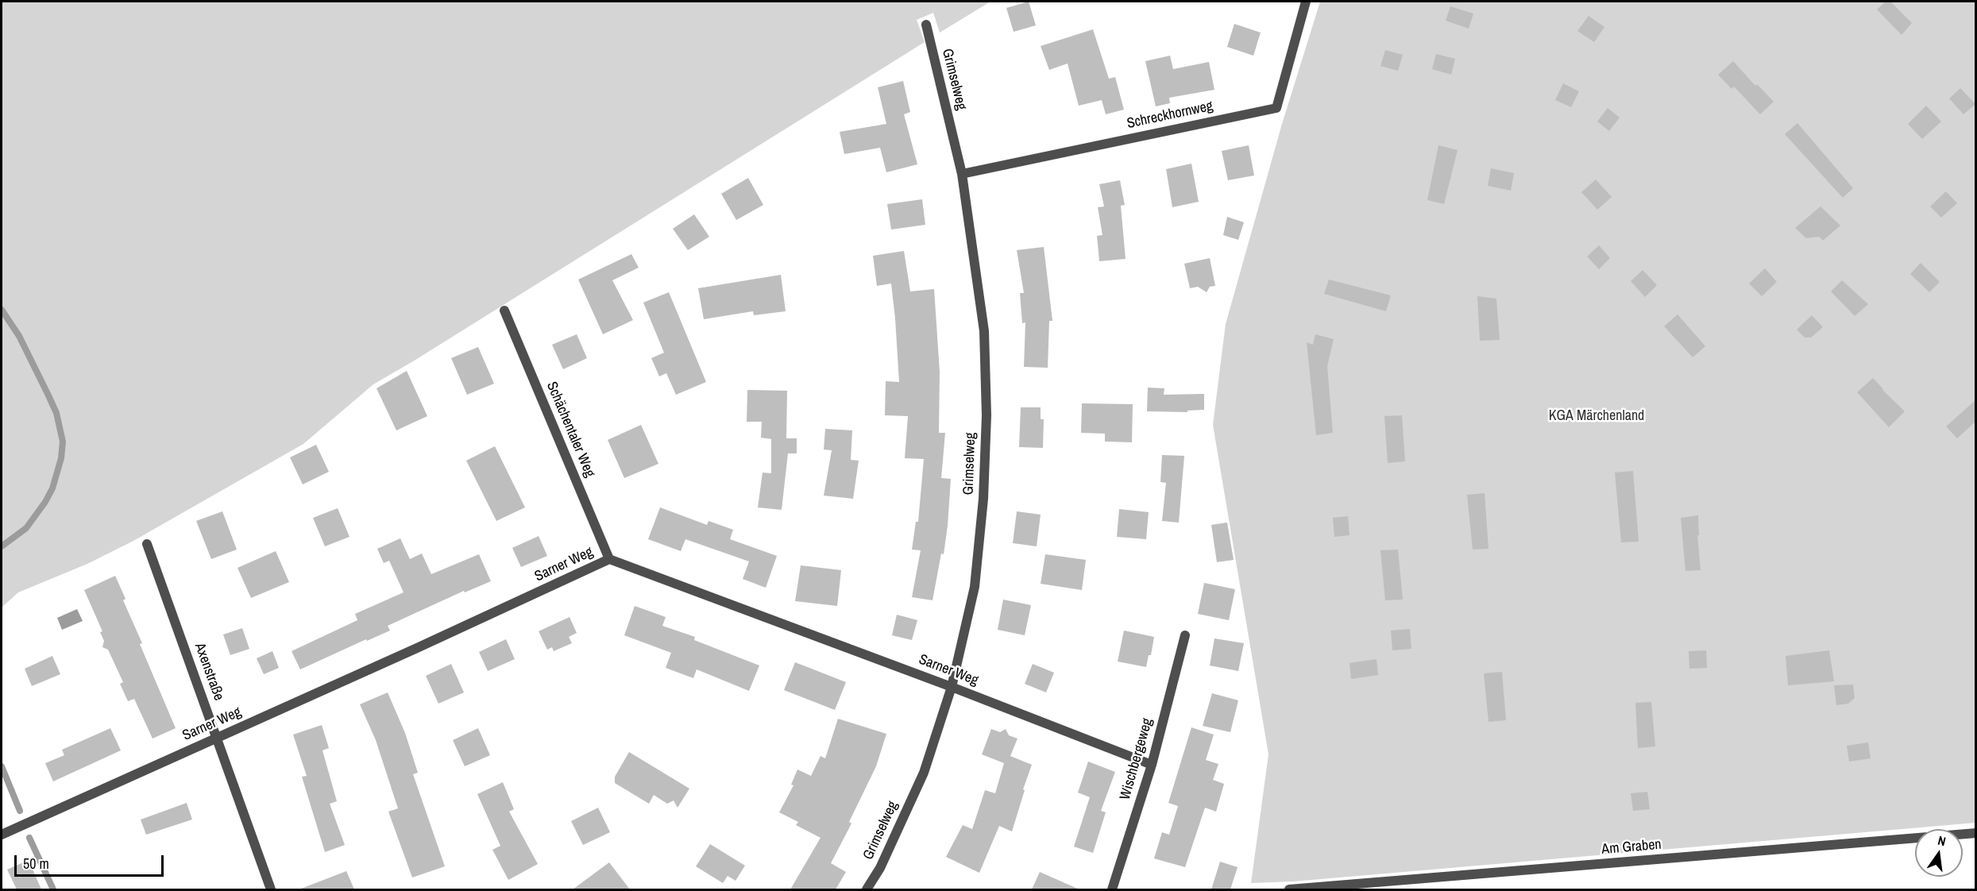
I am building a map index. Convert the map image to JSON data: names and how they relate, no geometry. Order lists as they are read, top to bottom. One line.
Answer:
{"streets":{"street":["Grimselweg","Schreckhornweg","Schächentaler Weg","Sarner Weg","Axenstraße","Wischbergeweg","Am Graben"]},"crossings":[["Grimselweg","Schreckhornweg"],["Grimselweg","Sarner Weg"],["Schächentaler Weg","Sarner Weg"],["Sarner Weg","Axenstraße"],["Sarner Weg","Wischbergeweg"]],"parks":["KGA Märchenland"],"scale_bar":"50 m","north":"top"}
